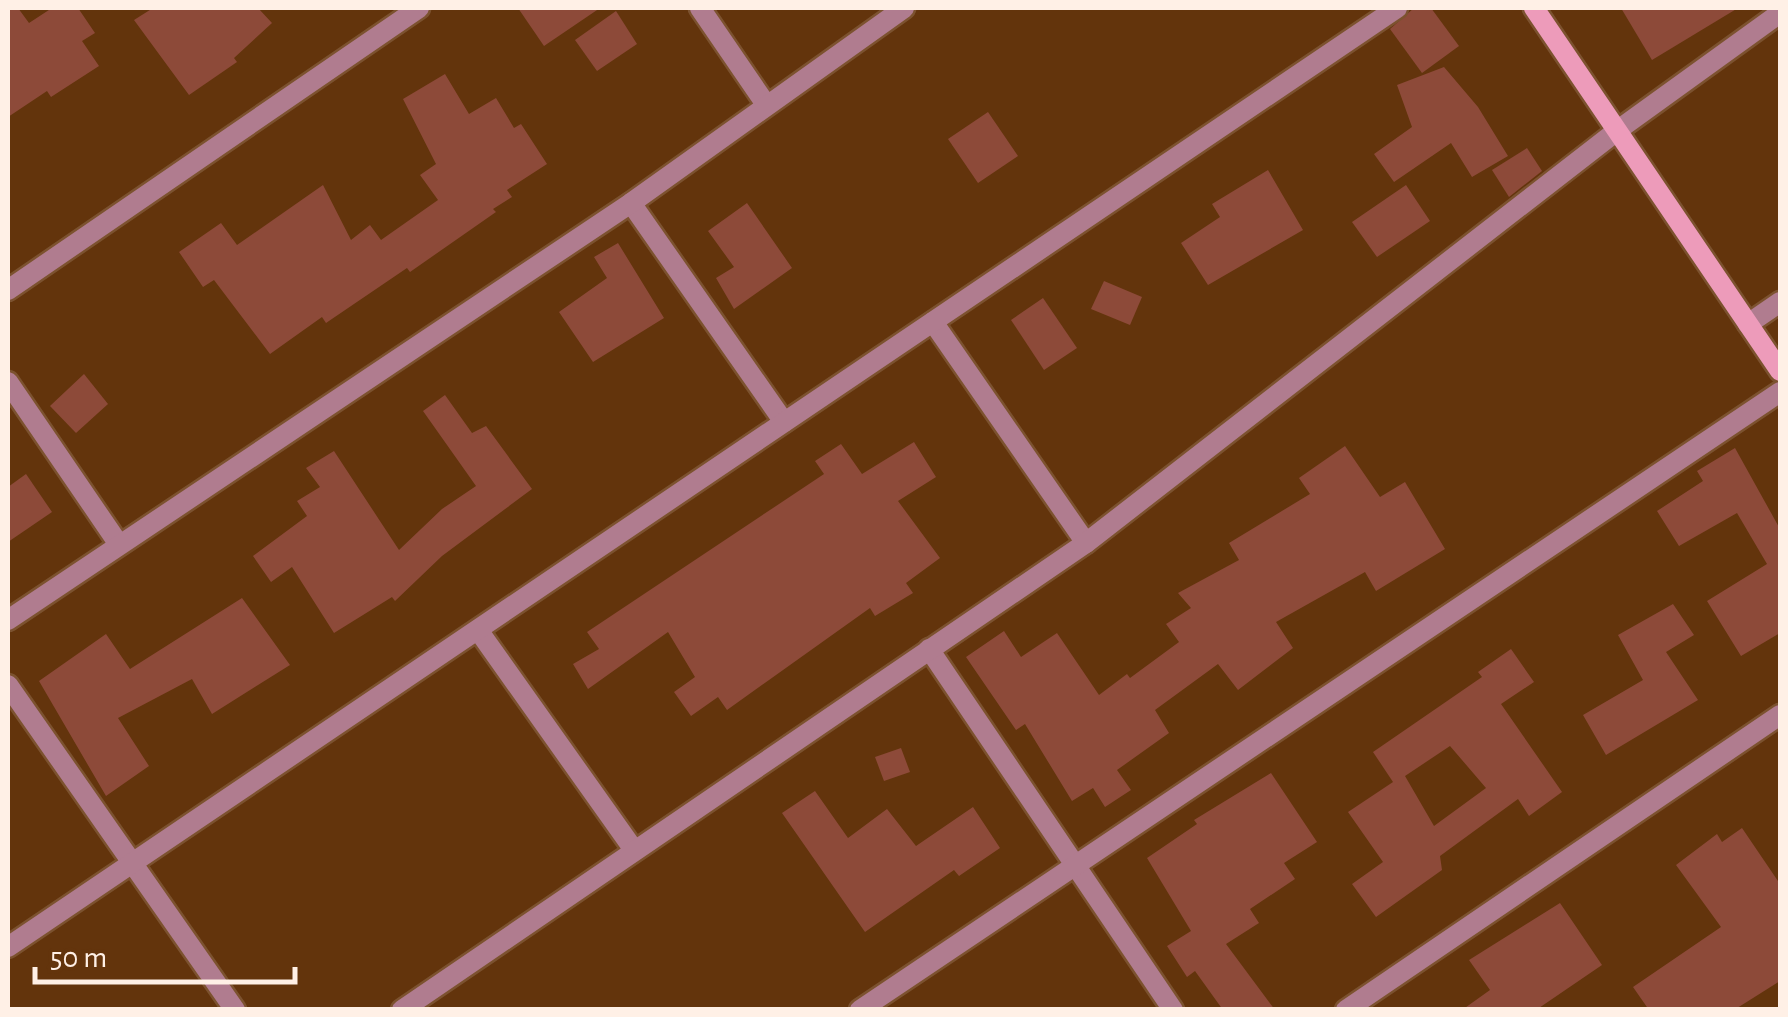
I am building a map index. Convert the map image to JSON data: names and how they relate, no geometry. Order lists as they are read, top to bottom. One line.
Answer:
{"scale_bar":"50 m"}
